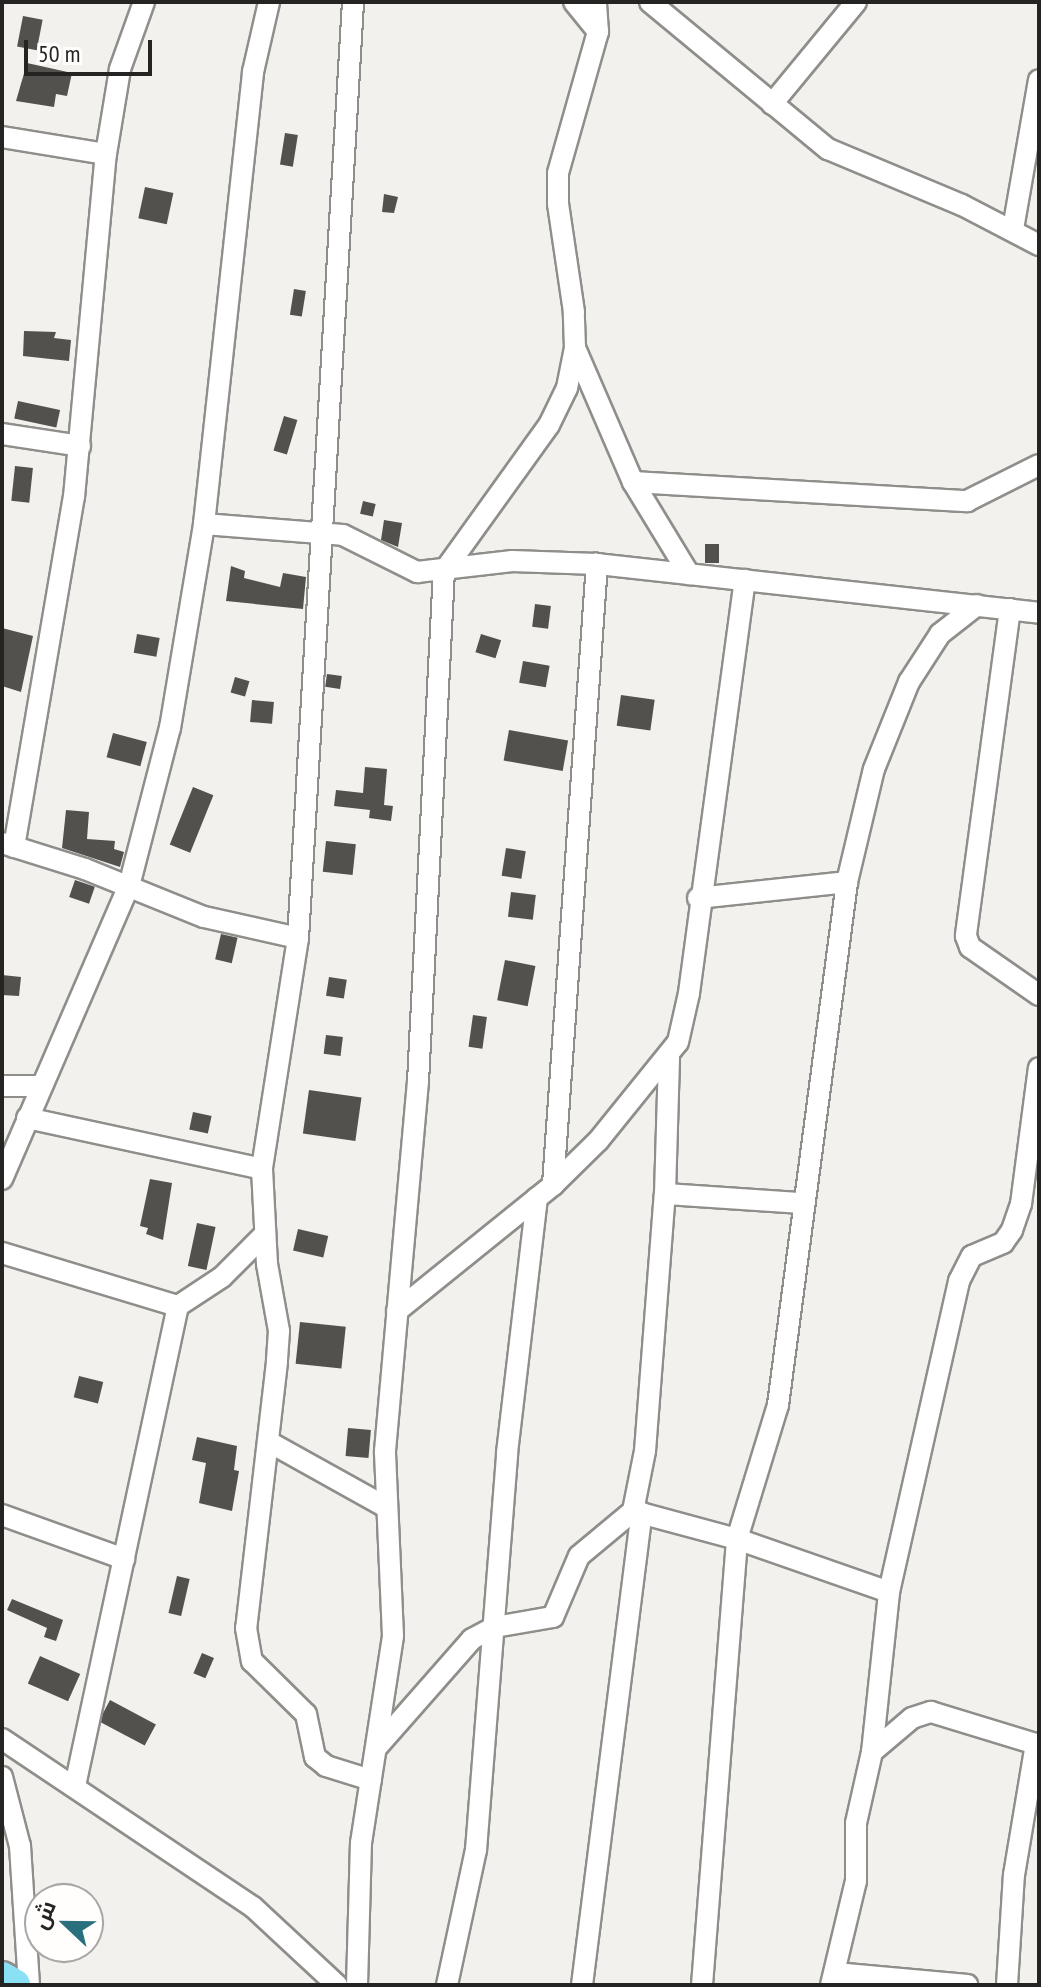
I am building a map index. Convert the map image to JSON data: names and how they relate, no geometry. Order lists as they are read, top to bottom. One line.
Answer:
{"scale_bar":"50 m","north":"left"}
